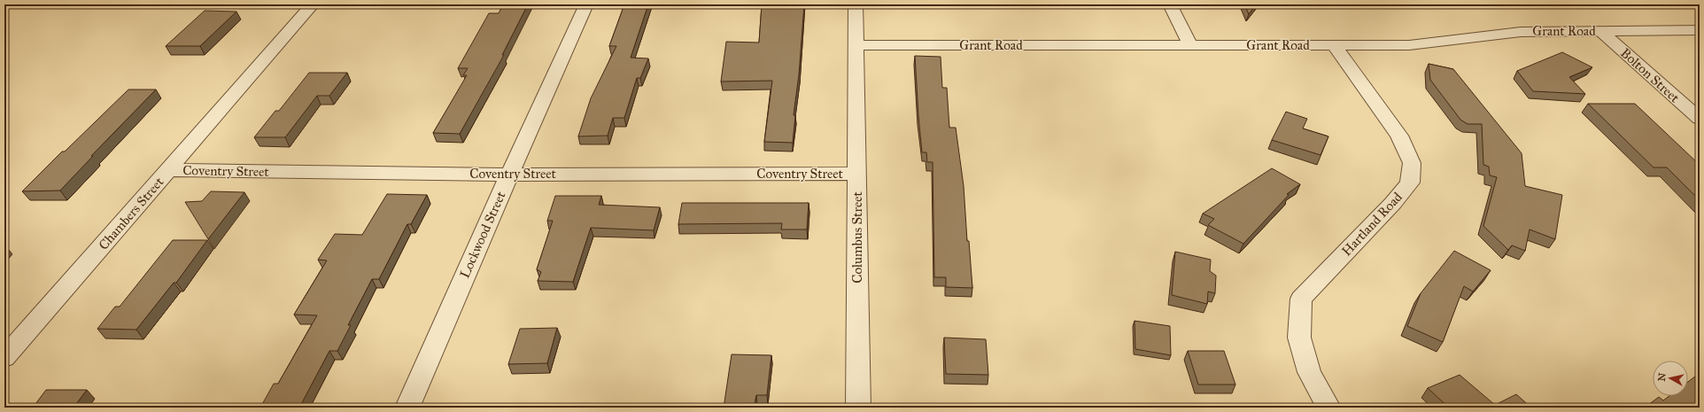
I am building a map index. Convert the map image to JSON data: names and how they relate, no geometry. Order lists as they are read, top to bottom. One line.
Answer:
{"streets":{"street":["Grant Road","Bolton Street","Coventry Street","Chambers Street","Hartland Road","Lockwood Street","Columbus Street"]},"crossings":[["Grant Road","Bolton Street"],["Grant Road","Hartland Road"],["Grant Road","Columbus Street"],["Coventry Street","Chambers Street"],["Coventry Street","Lockwood Street"],["Coventry Street","Columbus Street"]],"north":"left"}
